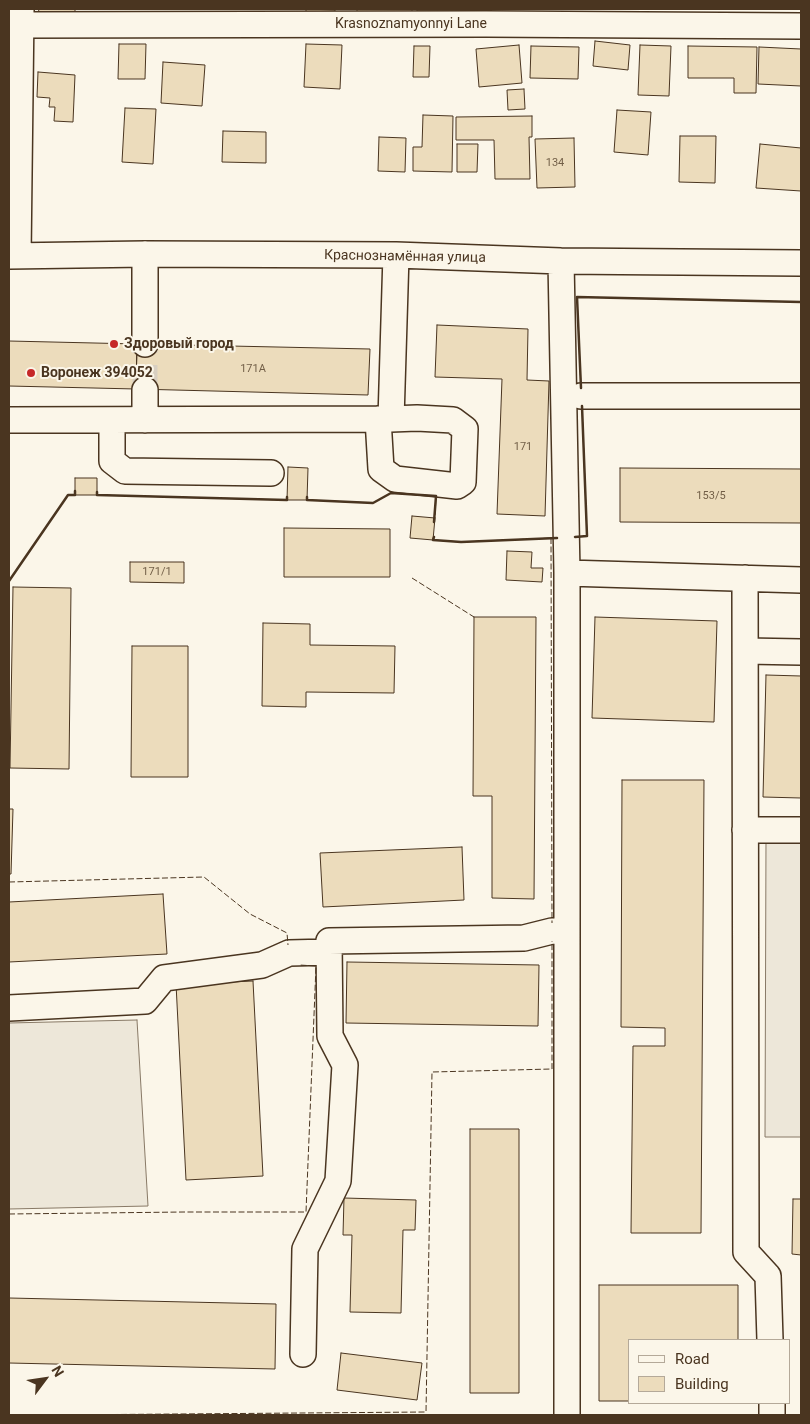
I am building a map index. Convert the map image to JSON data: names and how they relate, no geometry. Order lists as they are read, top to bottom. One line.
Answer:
{"streets":{"street":["Krasnoznamyonnyi Lane","Краснознамённая улица"]},"places":["Здоровый город","Воронеж 394052"],"house_numbers":["134","171А","171","153/5","171/1"],"legend":["Road","Building"],"north":"top right"}
